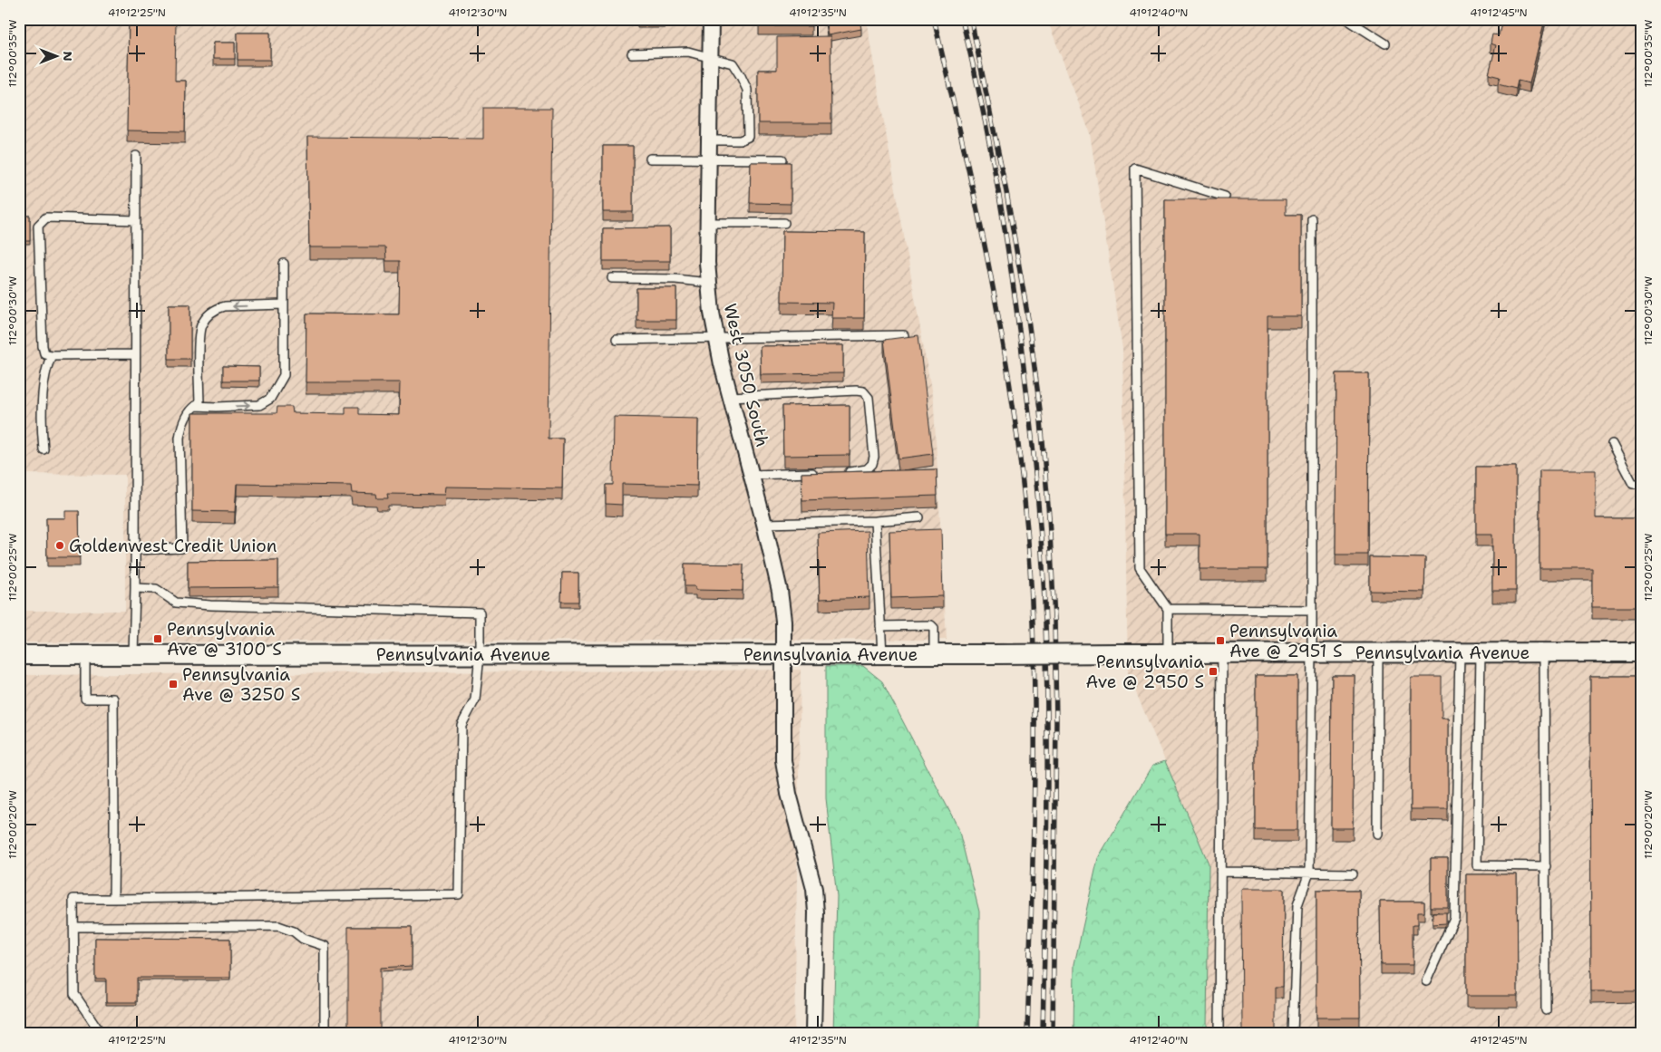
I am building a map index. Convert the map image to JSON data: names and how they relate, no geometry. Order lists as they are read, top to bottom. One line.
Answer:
{"streets":{"street":["West 3050 South","Pennsylvania Avenue"]},"crossings":[["West 3050 South","Pennsylvania Avenue"]],"places":{"other":["Goldenwest Credit Union"],"transit":["Pennsylvania Ave @ 3100 S","Pennsylvania Ave @ 2951 S","Pennsylvania Ave @ 2950 S","Pennsylvania Ave @ 3250 S"]},"north":"right","coordinates":["41°12'25\"N","41°12'30\"N","41°12'35\"N","41°12'40\"N","41°12'45\"N","112°00'35\"W","112°00'30\"W","112°00'25\"W","112°00'20\"W"]}
